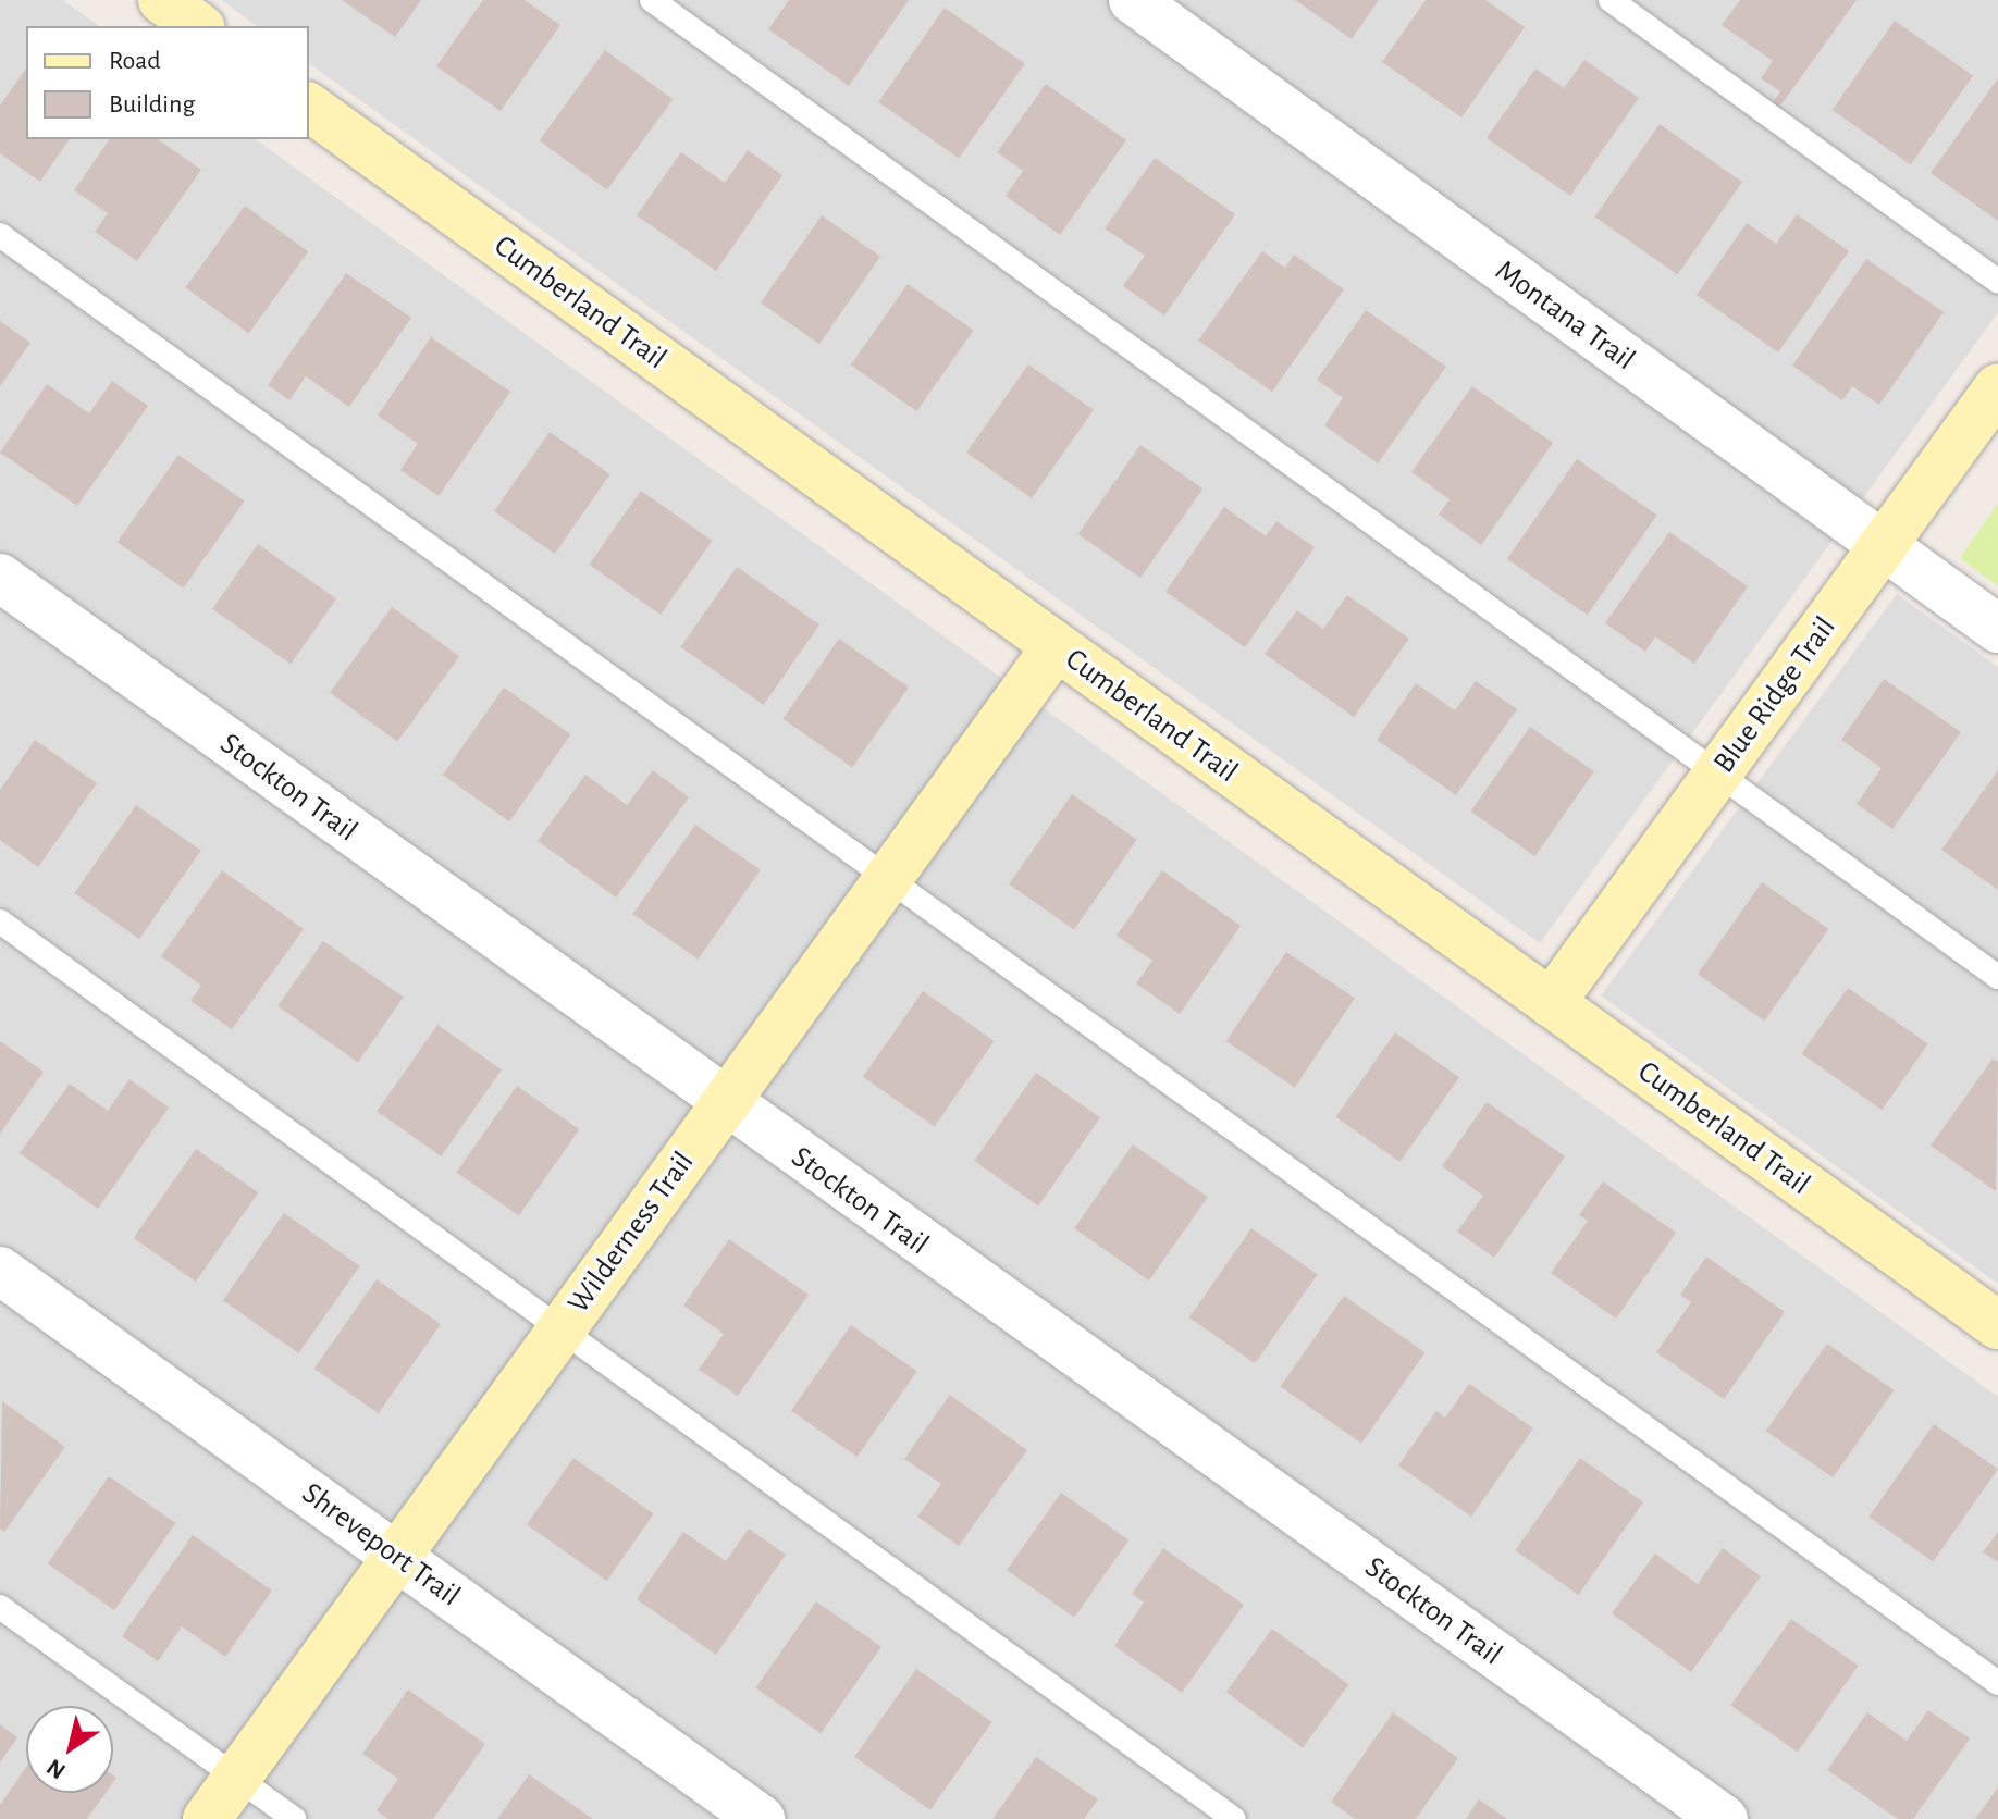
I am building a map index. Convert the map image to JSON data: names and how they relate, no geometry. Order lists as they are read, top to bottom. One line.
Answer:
{"streets":{"street":["Cumberland Trail","Montana Trail","Blue Ridge Trail","Stockton Trail","Wilderness Trail","Shreveport Trail"]},"crossings":[["Cumberland Trail","Blue Ridge Trail"],["Cumberland Trail","Wilderness Trail"],["Montana Trail","Blue Ridge Trail"],["Stockton Trail","Wilderness Trail"],["Wilderness Trail","Shreveport Trail"]],"legend":["Road","Building"],"north":"bottom left"}
